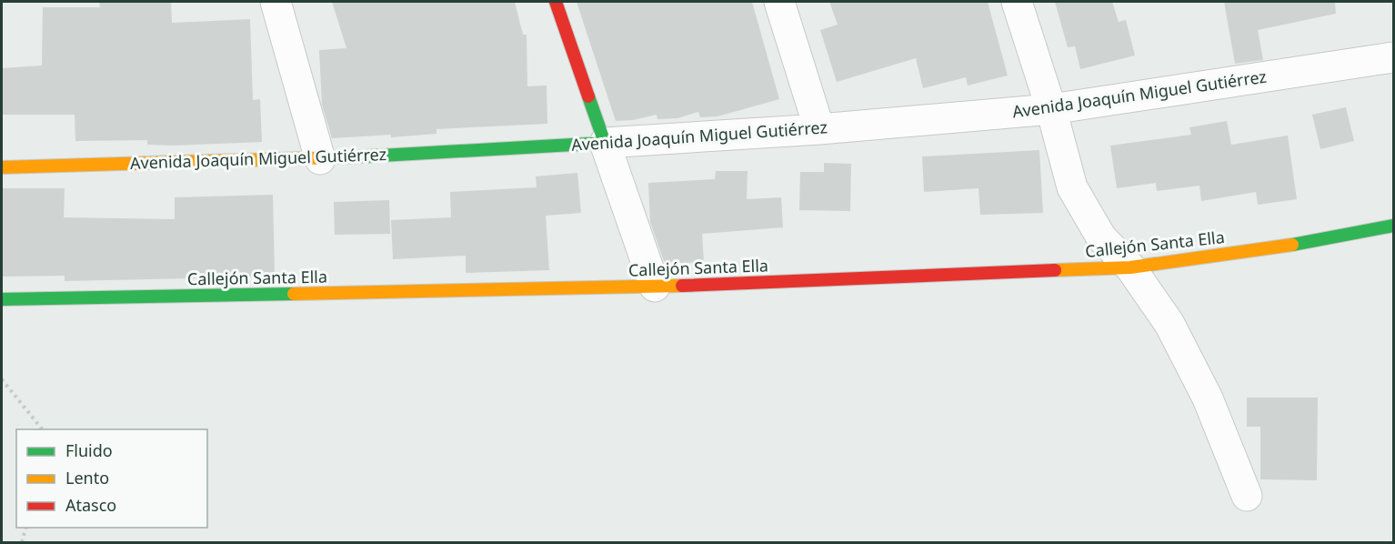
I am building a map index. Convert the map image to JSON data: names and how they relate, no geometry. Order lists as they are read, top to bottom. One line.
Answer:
{"streets":{"street":["Avenida Joaquín Miguel Gutiérrez","Callejón Santa Ella"]},"legend":["Fluido","Lento","Atasco"]}
